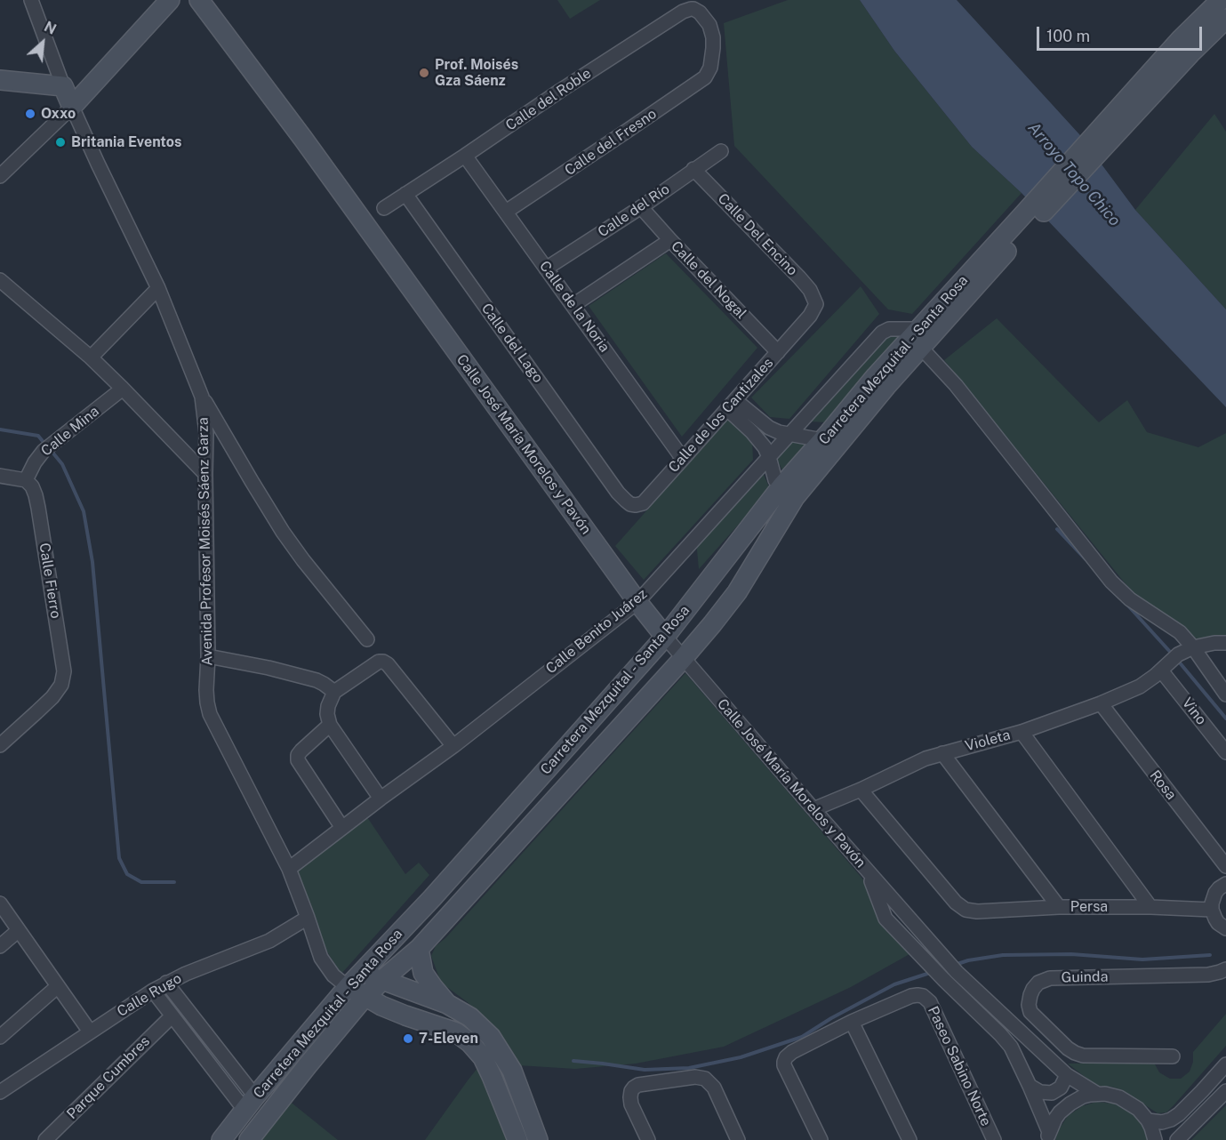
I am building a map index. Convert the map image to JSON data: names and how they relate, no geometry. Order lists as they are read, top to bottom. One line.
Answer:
{"streets":{"main road":["Carretera Mezquital - Santa Rosa","Calle José María Morelos y Pavón","Avenida Profesor Moisés Sáenz Garza"],"street":["Calle del Roble","Calle del Fresno","Calle del Río","Calle Del Encino","Calle del Nogal","Calle de la Noria","Calle del Lago","Calle de los Cantizales","Calle Mina","Calle Fierro","Calle Benito Juárez","Vino","Violeta","Rosa","Persa","Guinda","Calle Rugo","Paseo Sabino Norte","Parque Cumbres"]},"crossings":[["Calle del Roble","Calle del Fresno"],["Calle del Roble","Calle de la Noria"],["Calle del Roble","Calle del Lago"],["Calle del Fresno","Calle de la Noria"],["Calle del Río","Calle Del Encino"],["Calle del Río","Calle del Nogal"],["Calle del Río","Calle de la Noria"],["Calle Del Encino","Calle de los Cantizales"],["Calle del Nogal","Calle de los Cantizales"],["Calle de la Noria","Calle de los Cantizales"],["Calle del Lago","Calle de los Cantizales"],["Carretera Mezquital - Santa Rosa","Calle José María Morelos y Pavón"],["Carretera Mezquital - Santa Rosa","Avenida Profesor Moisés Sáenz Garza"],["Carretera Mezquital - Santa Rosa","Calle Benito Juárez"],["Calle Mina","Calle Fierro"],["Calle José María Morelos y Pavón","Calle Benito Juárez"],["Calle José María Morelos y Pavón","Violeta"],["Avenida Profesor Moisés Sáenz Garza","Calle Benito Juárez"],["Avenida Profesor Moisés Sáenz Garza","Calle Rugo"],["Vino","Violeta"],["Violeta","Rosa"],["Violeta","Persa"]],"water":["Arroyo Topo Chico"],"places":["Prof. Moisés Gza Sáenz","Oxxo","Britania Eventos","7-Eleven"],"scale_bar":"100 m","north":"top right"}
